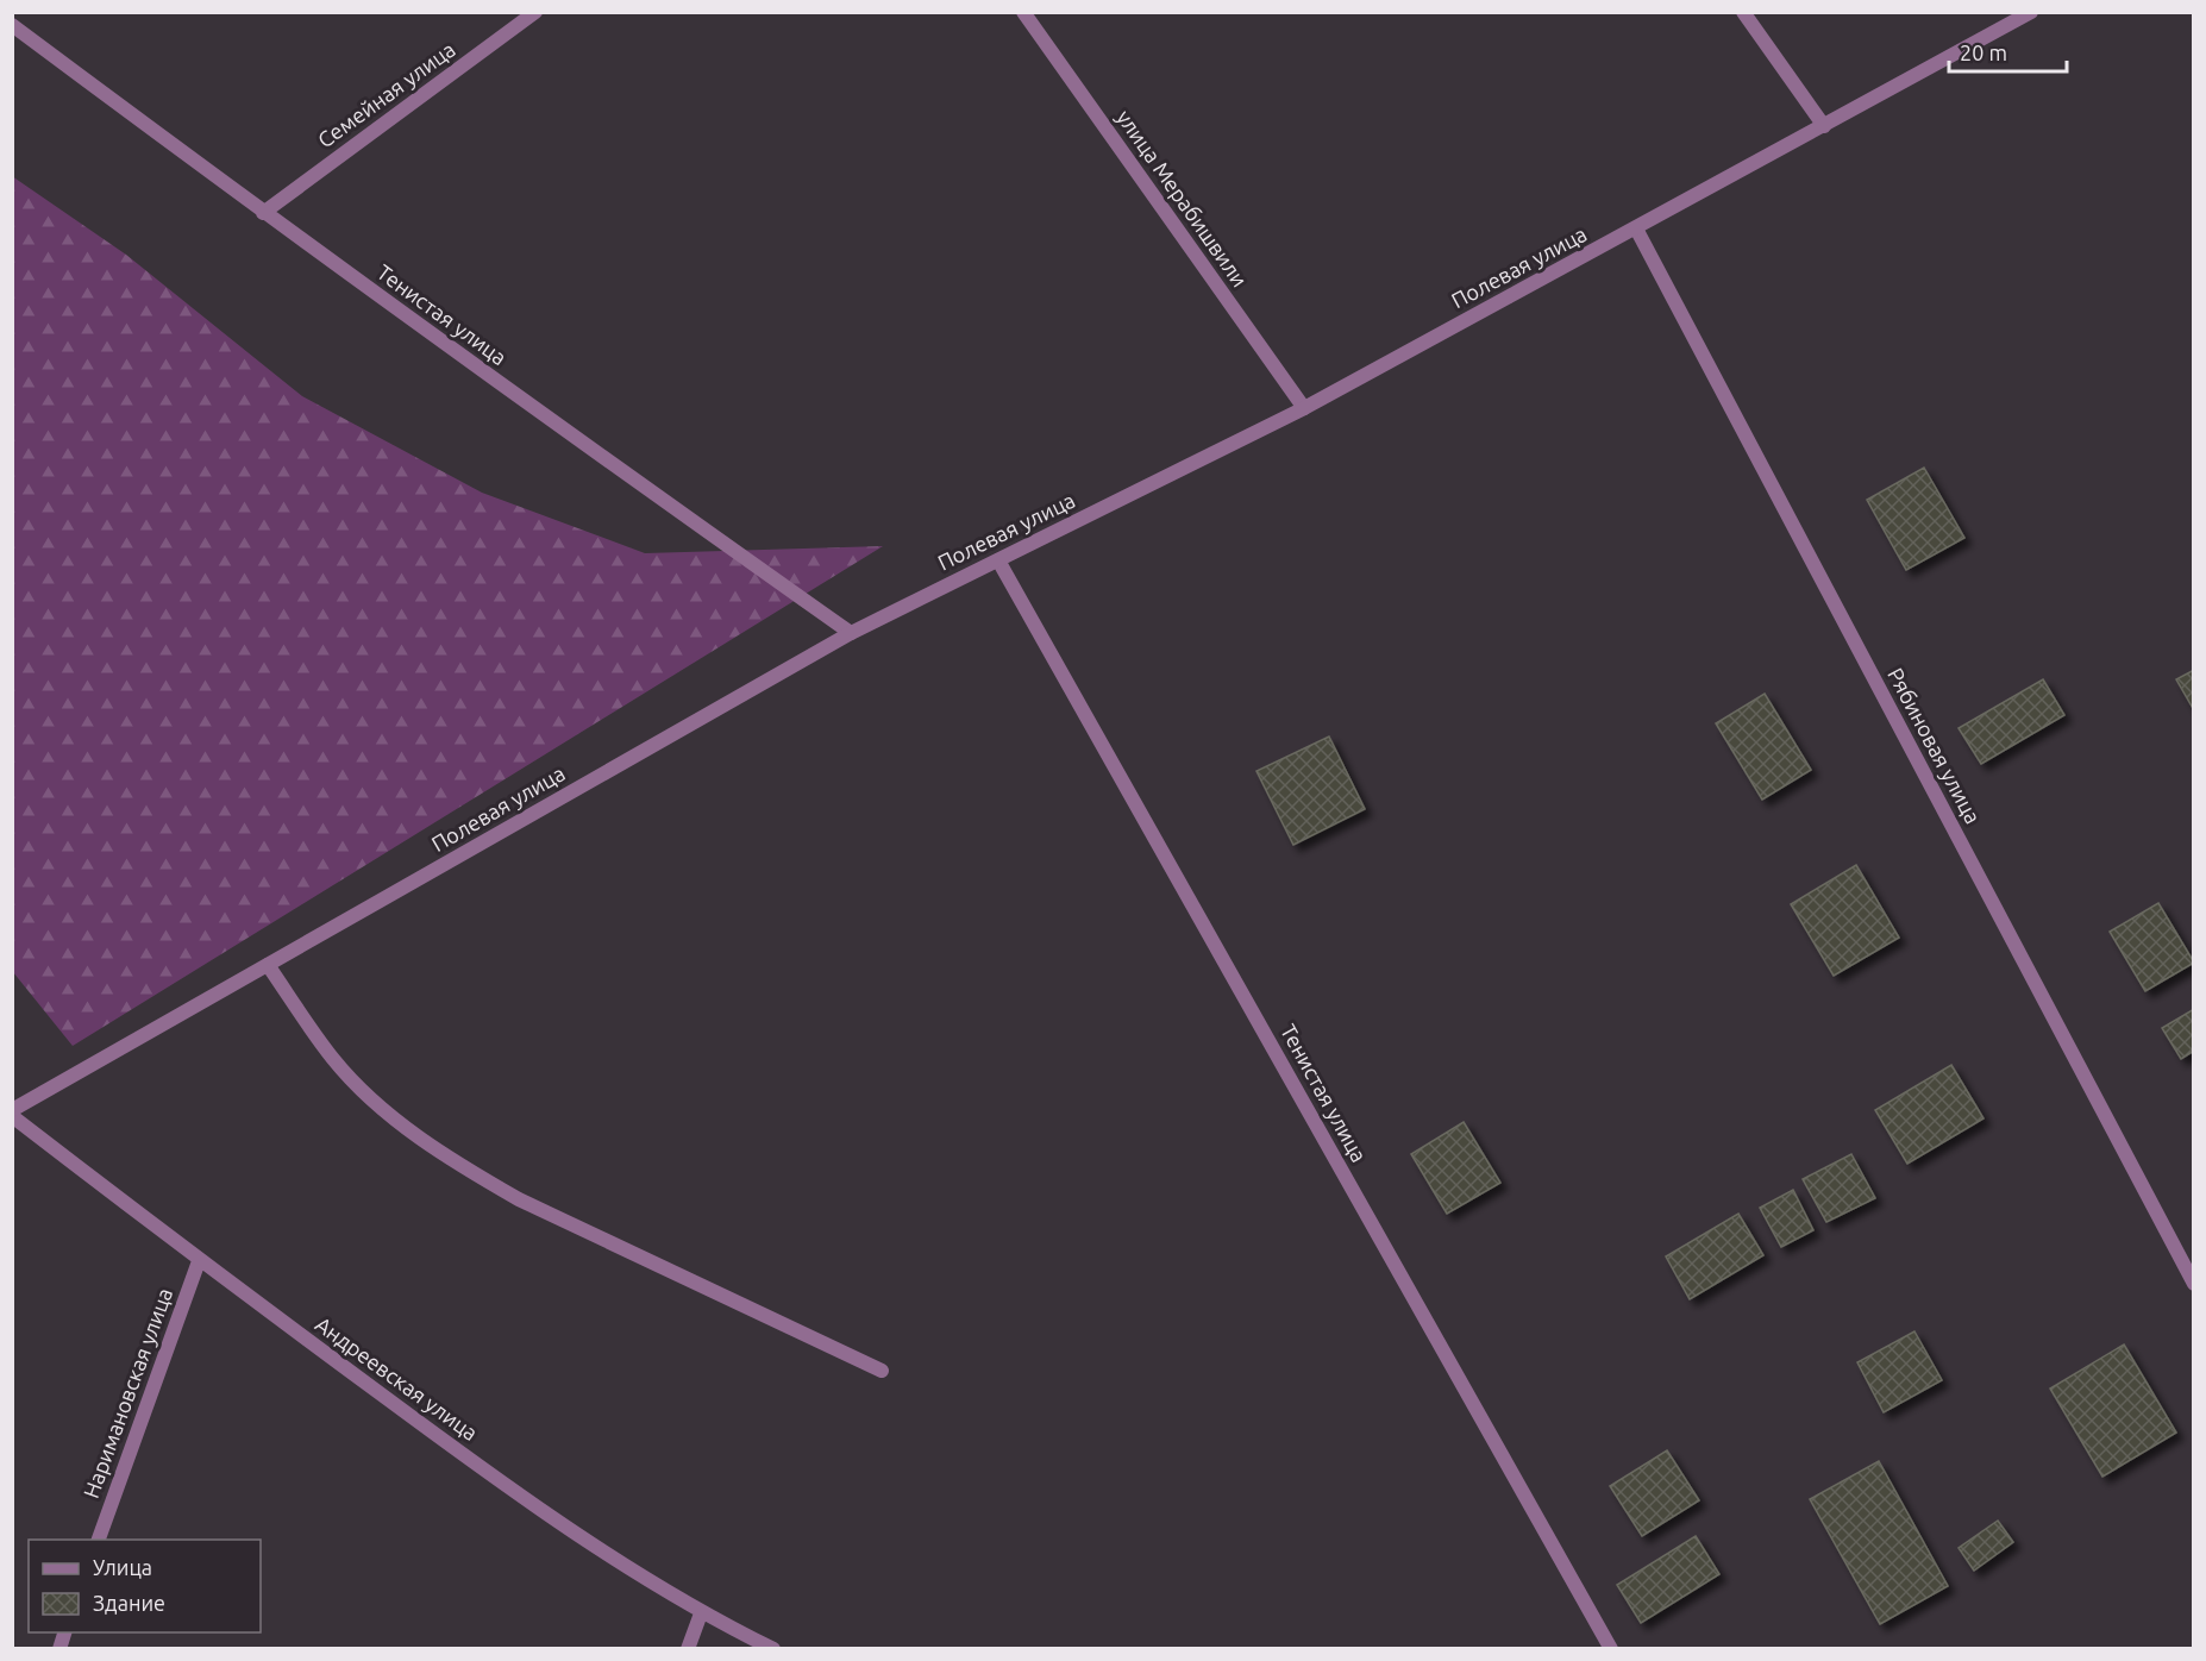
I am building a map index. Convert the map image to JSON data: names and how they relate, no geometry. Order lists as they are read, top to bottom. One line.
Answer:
{"streets":{"street":["Семейная улица","улица Мерабишвили","Полевая улица","Тенистая улица","Рябиновая улица","Андреевская улица","Наримановская улица"]},"crossings":[["Семейная улица","Тенистая улица"],["улица Мерабишвили","Полевая улица"],["Полевая улица","Тенистая улица"],["Полевая улица","Рябиновая улица"],["Полевая улица","Андреевская улица"],["Андреевская улица","Наримановская улица"]],"legend":["Улица","Здание"],"scale_bar":"20 m"}
